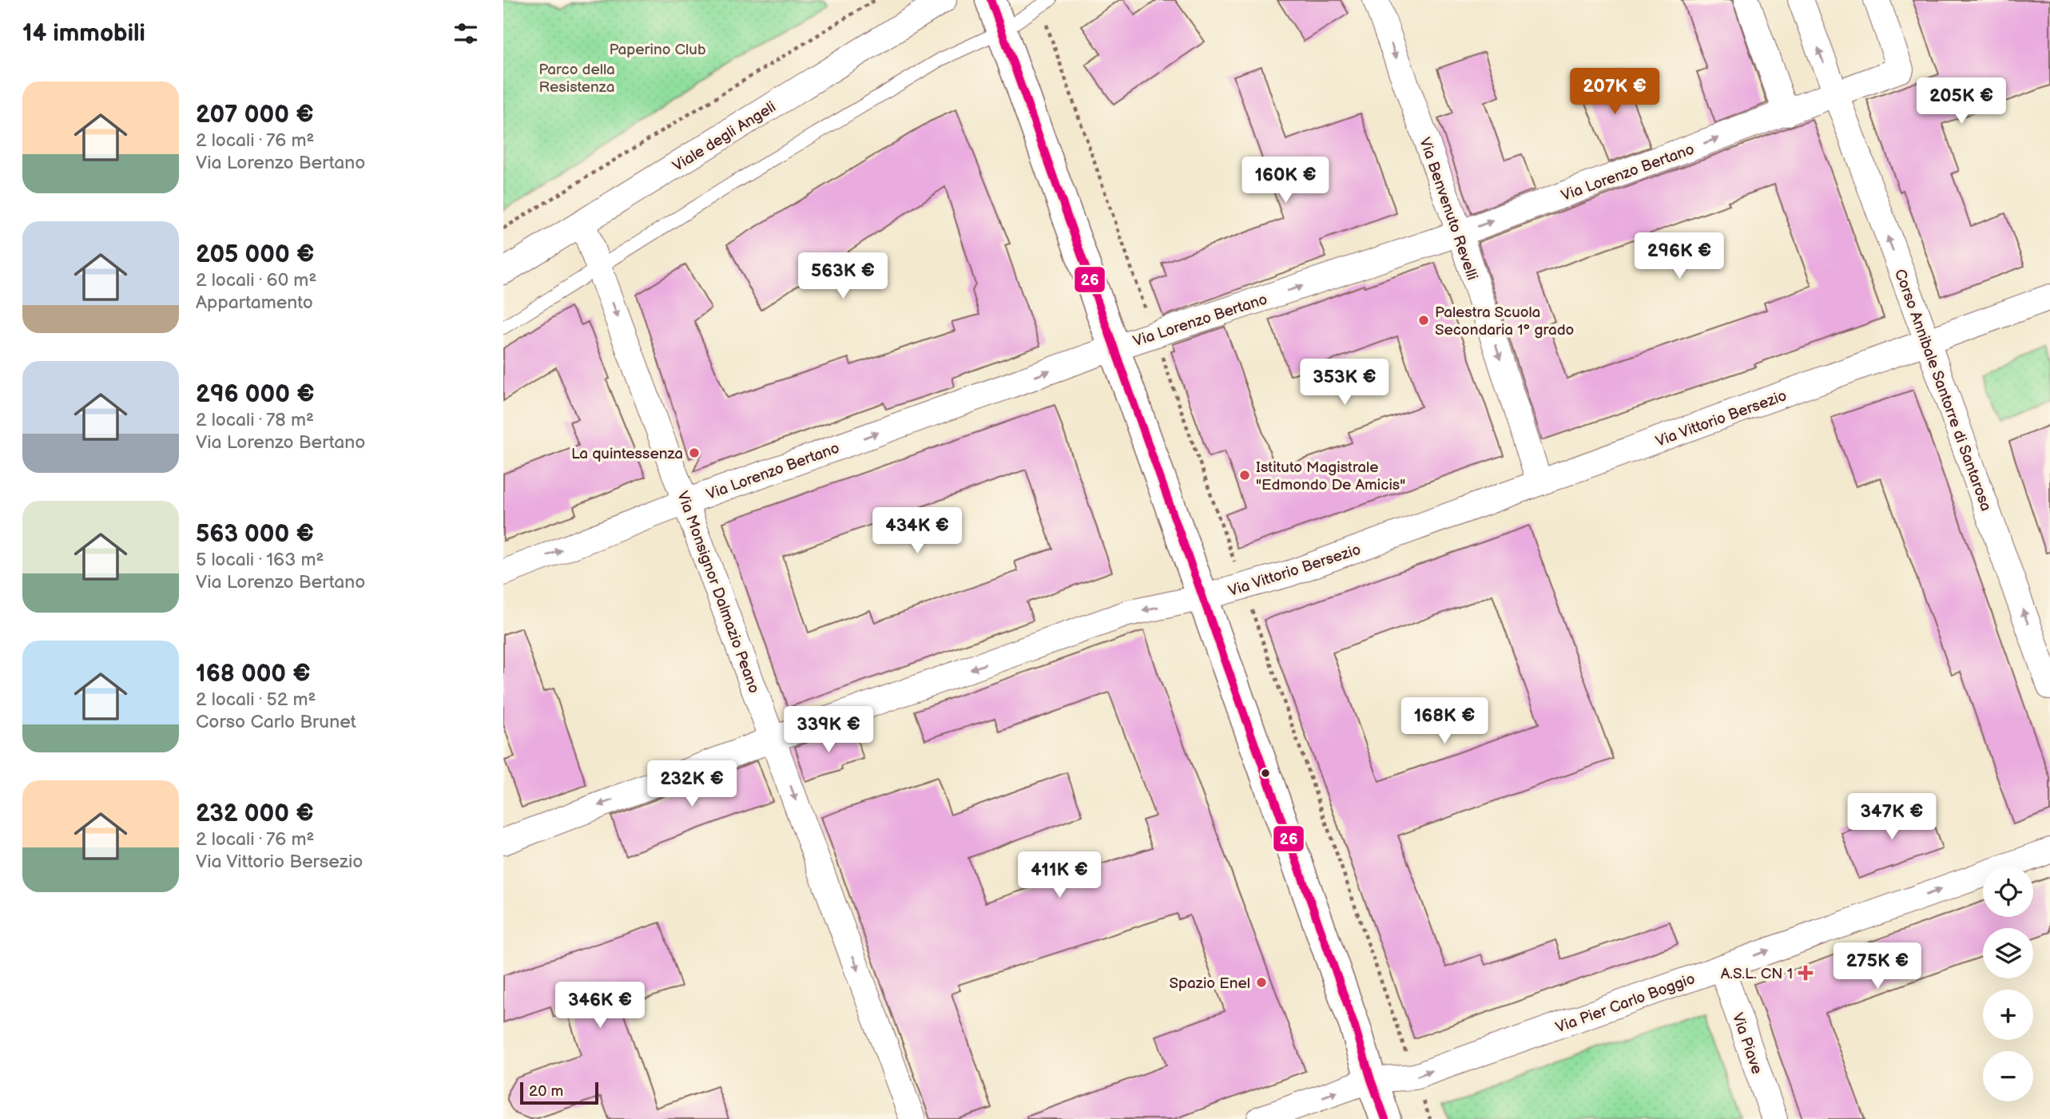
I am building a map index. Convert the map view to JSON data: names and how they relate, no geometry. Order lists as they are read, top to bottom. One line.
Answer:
{"streets":{"street":["Viale degli Angeli","Via Lorenzo Bertano","Via Benvenuto Revelli","Corso Annibale Santorre di Santarosa","Via Vittorio Bersezio","Via Monsignor Dalmazio Peano","Via Pier Carlo Boggio","Via Piave"]},"crossings":[["Viale degli Angeli","Via Monsignor Dalmazio Peano"],["Via Lorenzo Bertano","Via Benvenuto Revelli"],["Via Lorenzo Bertano","Corso Annibale Santorre di Santarosa"],["Via Lorenzo Bertano","Via Monsignor Dalmazio Peano"],["Via Benvenuto Revelli","Via Vittorio Bersezio"],["Corso Annibale Santorre di Santarosa","Via Vittorio Bersezio"],["Via Vittorio Bersezio","Via Monsignor Dalmazio Peano"],["Via Pier Carlo Boggio","Via Piave"]],"one_way":["Via Lorenzo Bertano","Via Benvenuto Revelli","Corso Annibale Santorre di Santarosa","Via Vittorio Bersezio","Via Monsignor Dalmazio Peano","Via Pier Carlo Boggio"],"parks":["Paperino Club","Parco della Resistenza"],"places":{"other":["Palestra Scuola Secondaria 1° grado","La quintessenza","Istituto Magistrale \"Edmondo De Amicis\"","Spazio Enel"],"health":["A.S.L. CN 1"]},"lines":["transit line 26"],"scale_bar":"20 m","page":{"heading":"14 immobili","list":[{"name":"207 000 €","note":"2 locali · 76 m² · Via Lorenzo Bertano"},{"name":"205 000 €","note":"2 locali · 60 m² · Appartamento"},{"name":"296 000 €","note":"2 locali · 78 m² · Via Lorenzo Bertano"},{"name":"563 000 €","note":"5 locali · 163 m² · Via Lorenzo Bertano"},{"name":"168 000 €","note":"2 locali · 52 m² · Corso Carlo Brunet"},{"name":"232 000 €","note":"2 locali · 76 m² · Via Vittorio Bersezio"}],"price":["207K €","205K €","160K €","296K €","563K €","353K €","434K €","168K €","339K €","232K €","347K €","411K €","275K €","346K €"],"map_buttons":["+","−"],"scale":"20 m"}}
